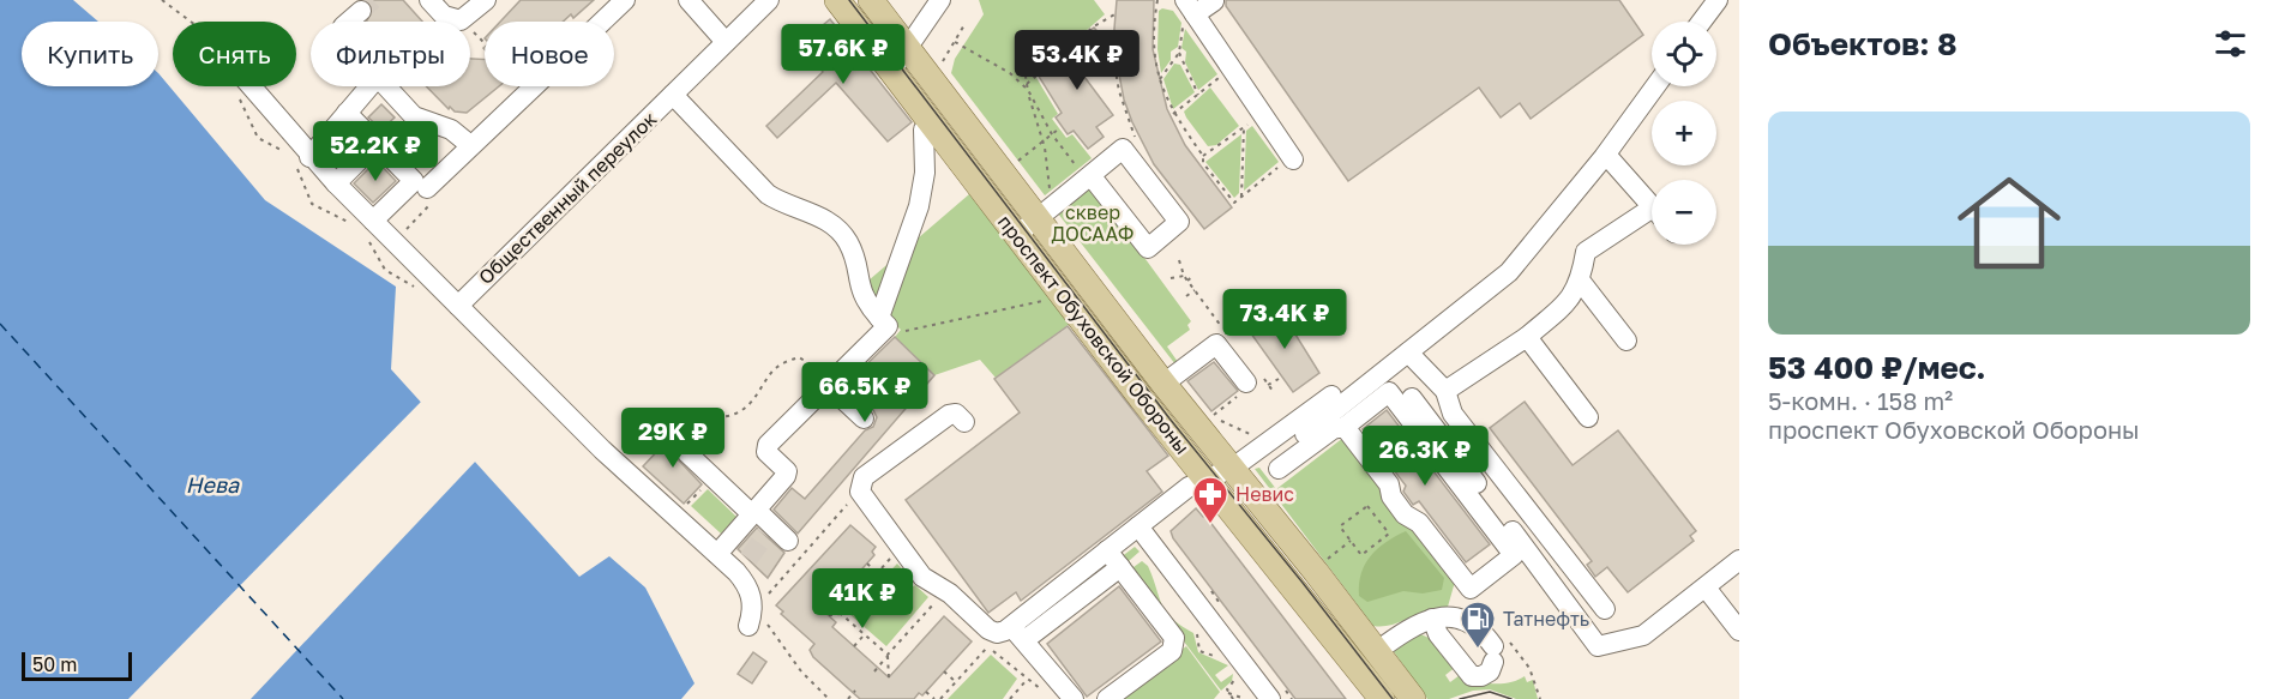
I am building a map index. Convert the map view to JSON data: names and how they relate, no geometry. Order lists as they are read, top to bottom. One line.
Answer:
{"streets":{"main road":["проспект Обуховской Обороны"],"street":["Общественный переулок"]},"water":["Нева"],"parks":["сквер ДОСААФ"],"places":{"pharmacy":["Невис"],"fuel station":["Татнефть"]},"scale_bar":"50 m","page":{"heading":"Объектов: 8","map_buttons":["+","−"],"chip":["Купить","Снять","Фильтры","Новое"],"price":["57.6K ₽","53.4K ₽","52.2K ₽","73.4K ₽","66.5K ₽","29K ₽","26.3K ₽","41K ₽"],"list":[{"name":"53 400 ₽/мес.","note":"5-комн. · 158 m² · проспект Обуховской Обороны"}],"scale":"50 m"}}
